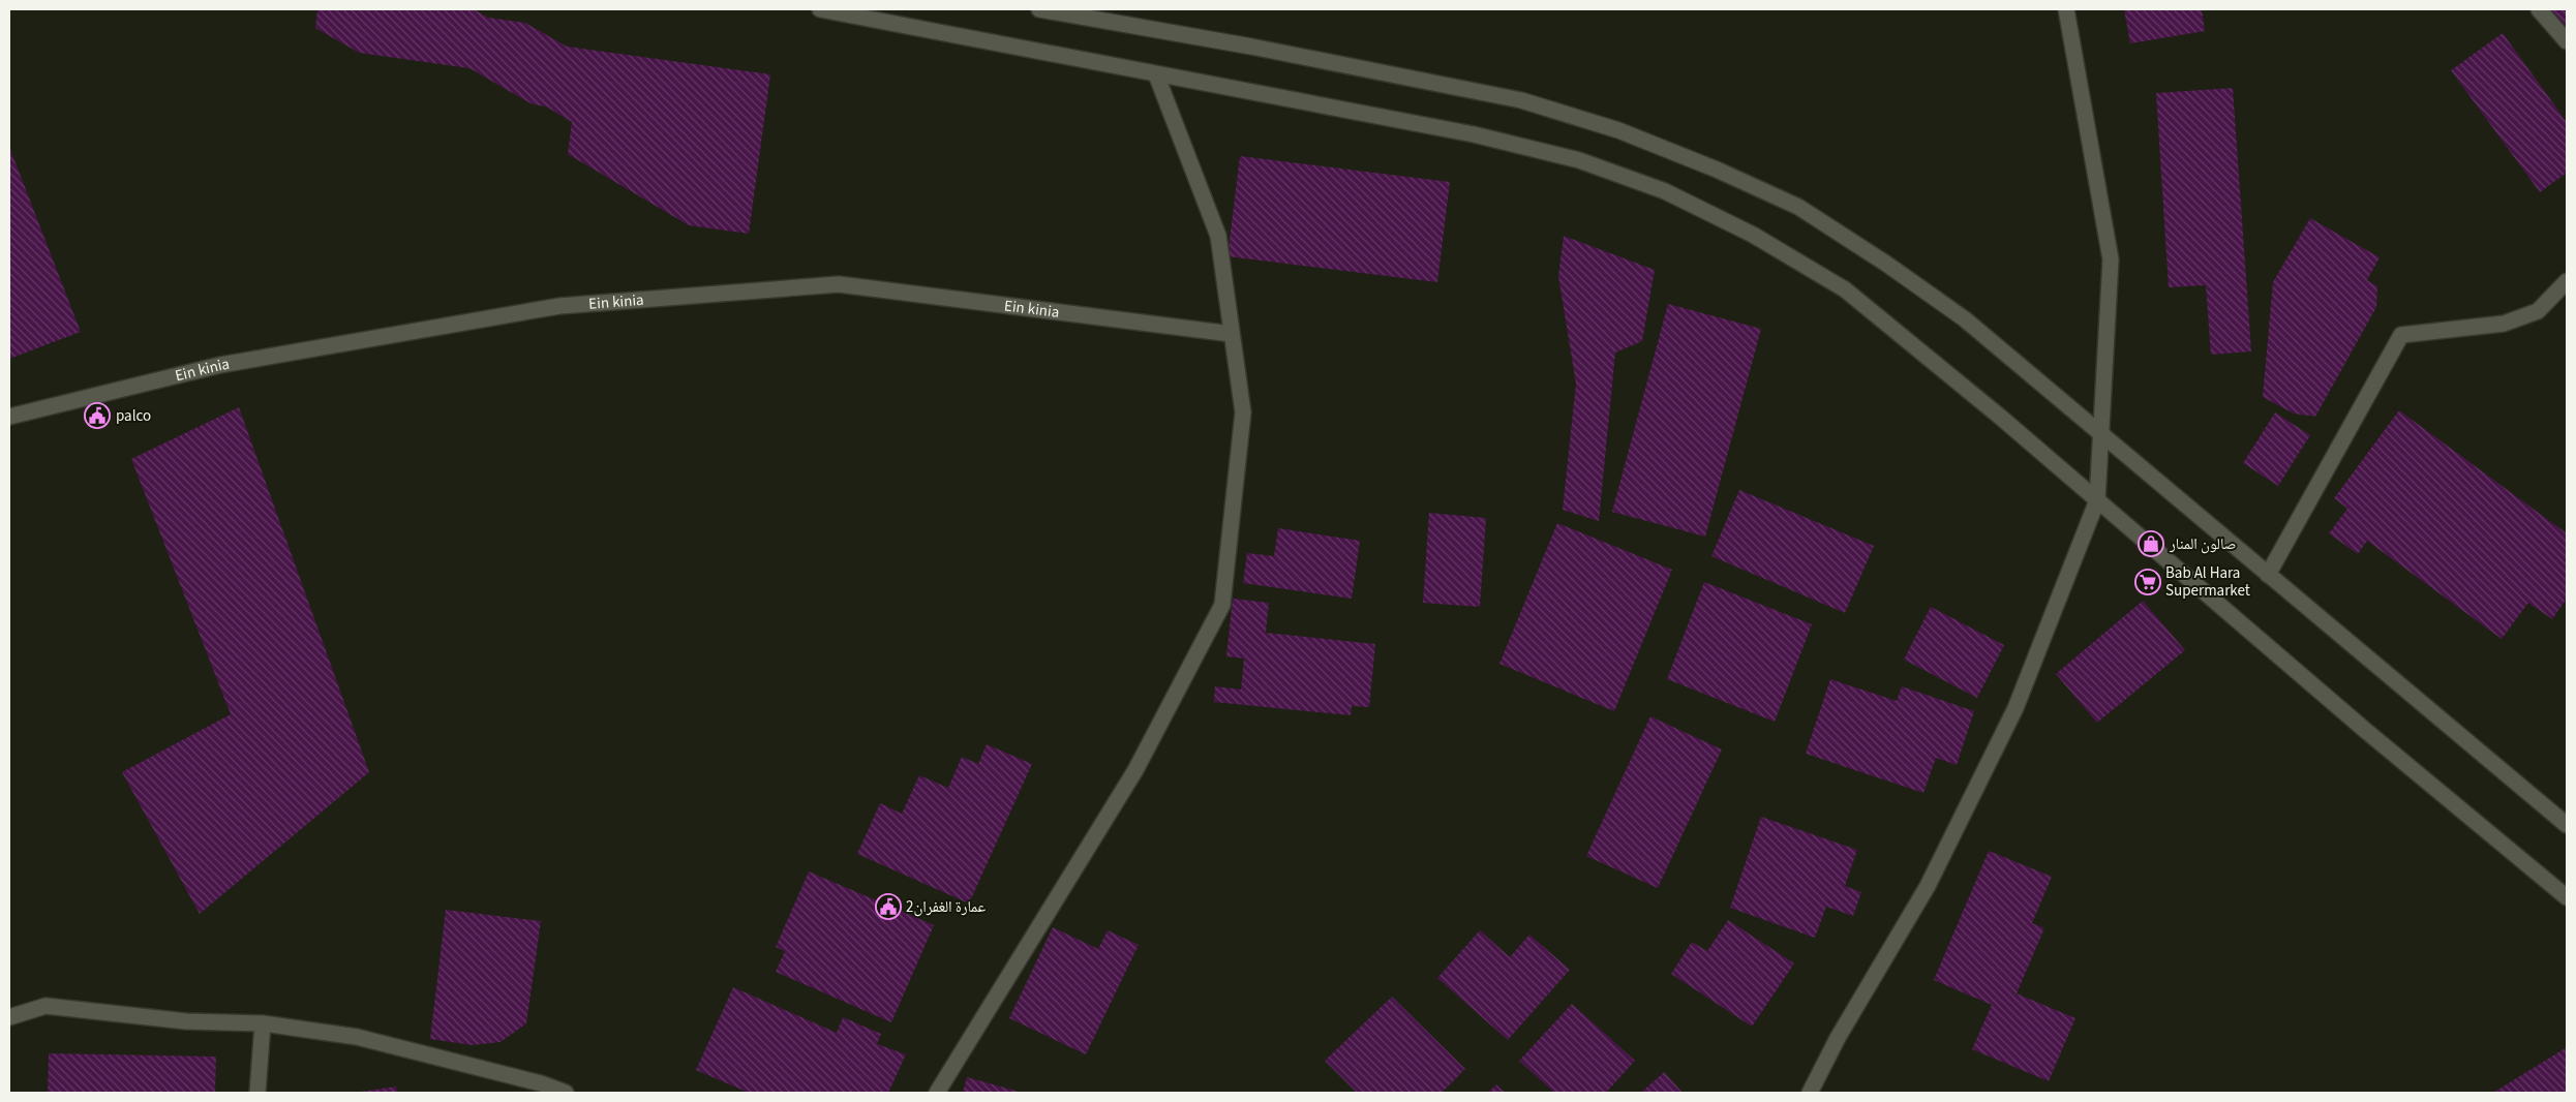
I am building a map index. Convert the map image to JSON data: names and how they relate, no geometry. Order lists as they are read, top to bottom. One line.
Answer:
{"streets":{"street":["Ein kinia"]},"places":{"public building":["palco","عمارة الغفران2"],"shop":["صالون المنار"],"supermarket":["Bab Al Hara Supermarket"]}}
